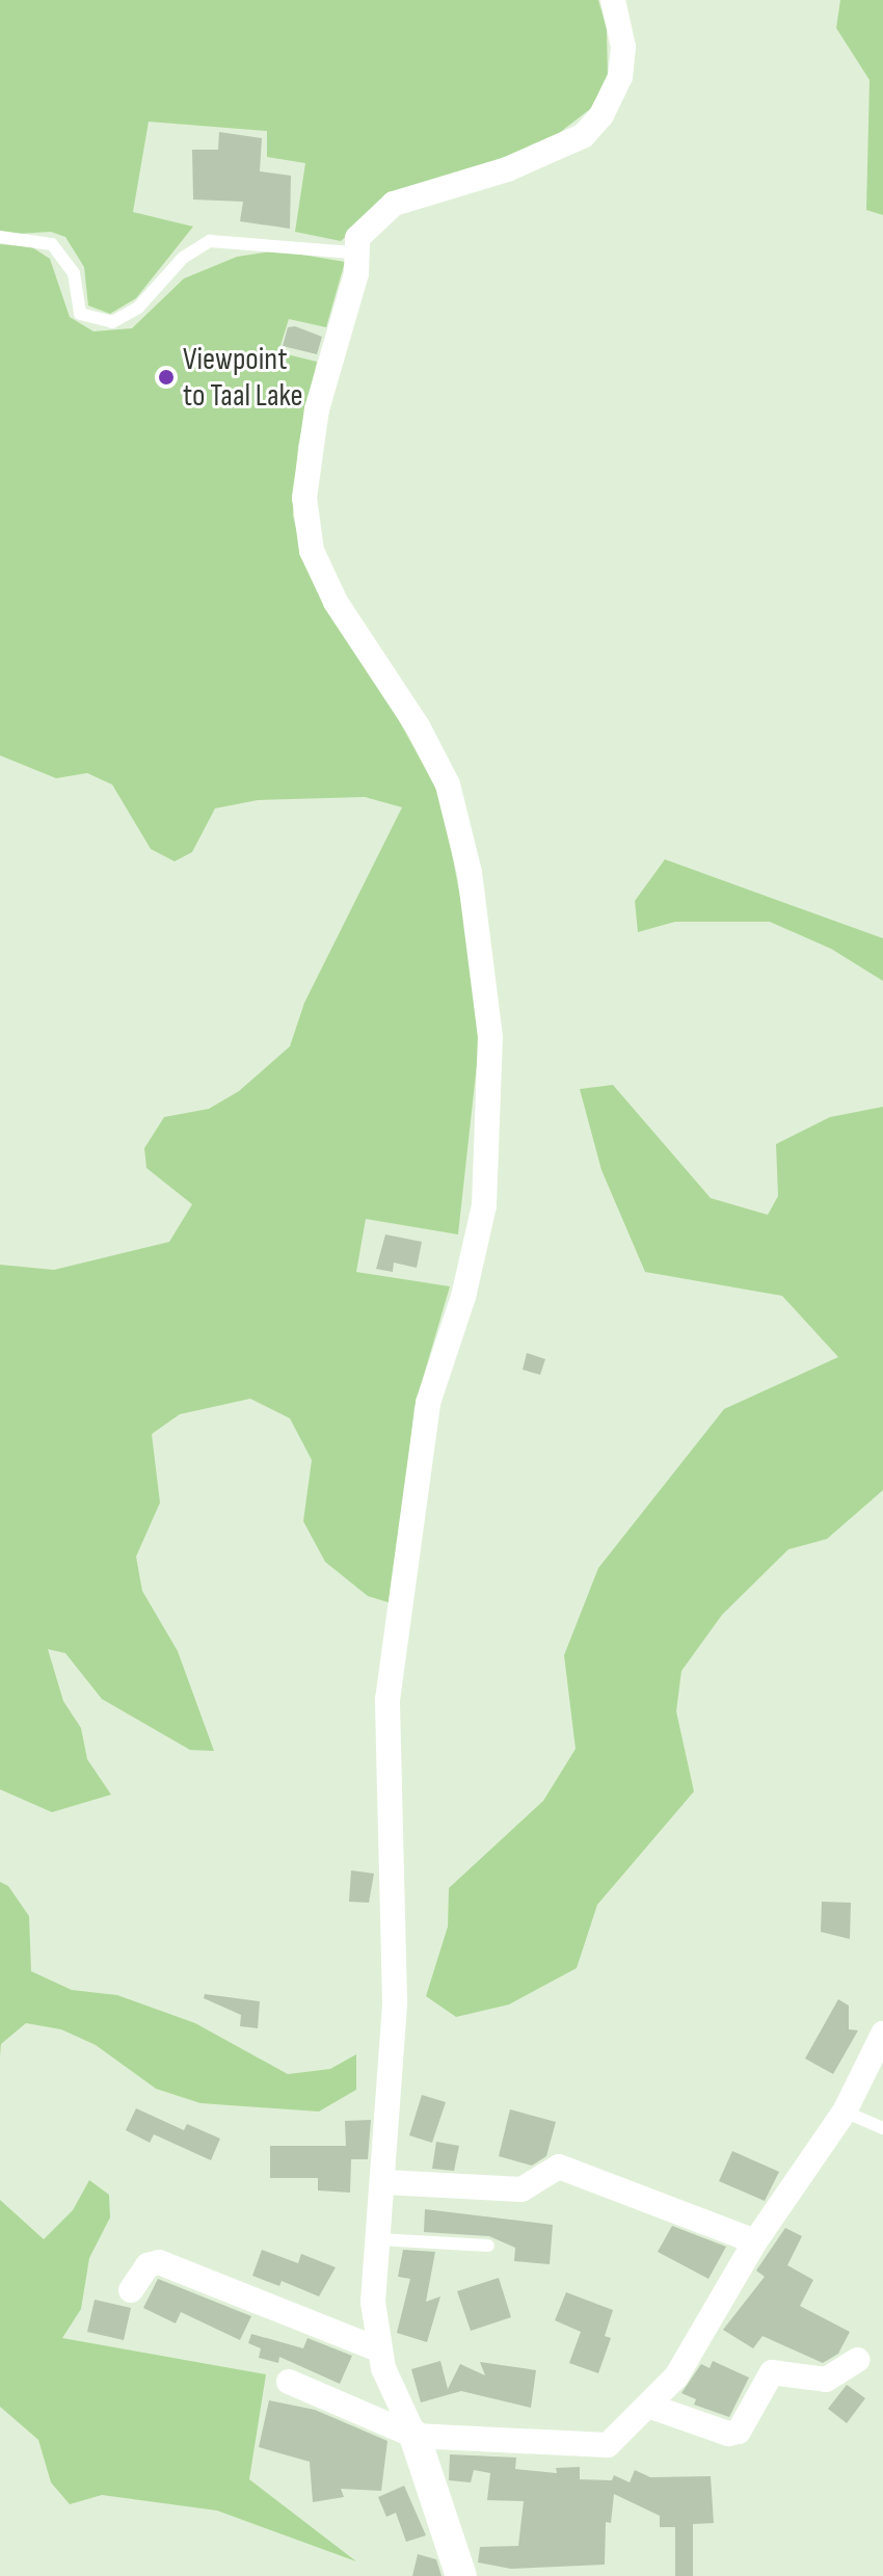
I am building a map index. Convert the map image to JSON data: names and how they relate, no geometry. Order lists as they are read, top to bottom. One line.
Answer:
{"places":["Viewpoint to Taal Lake"]}
